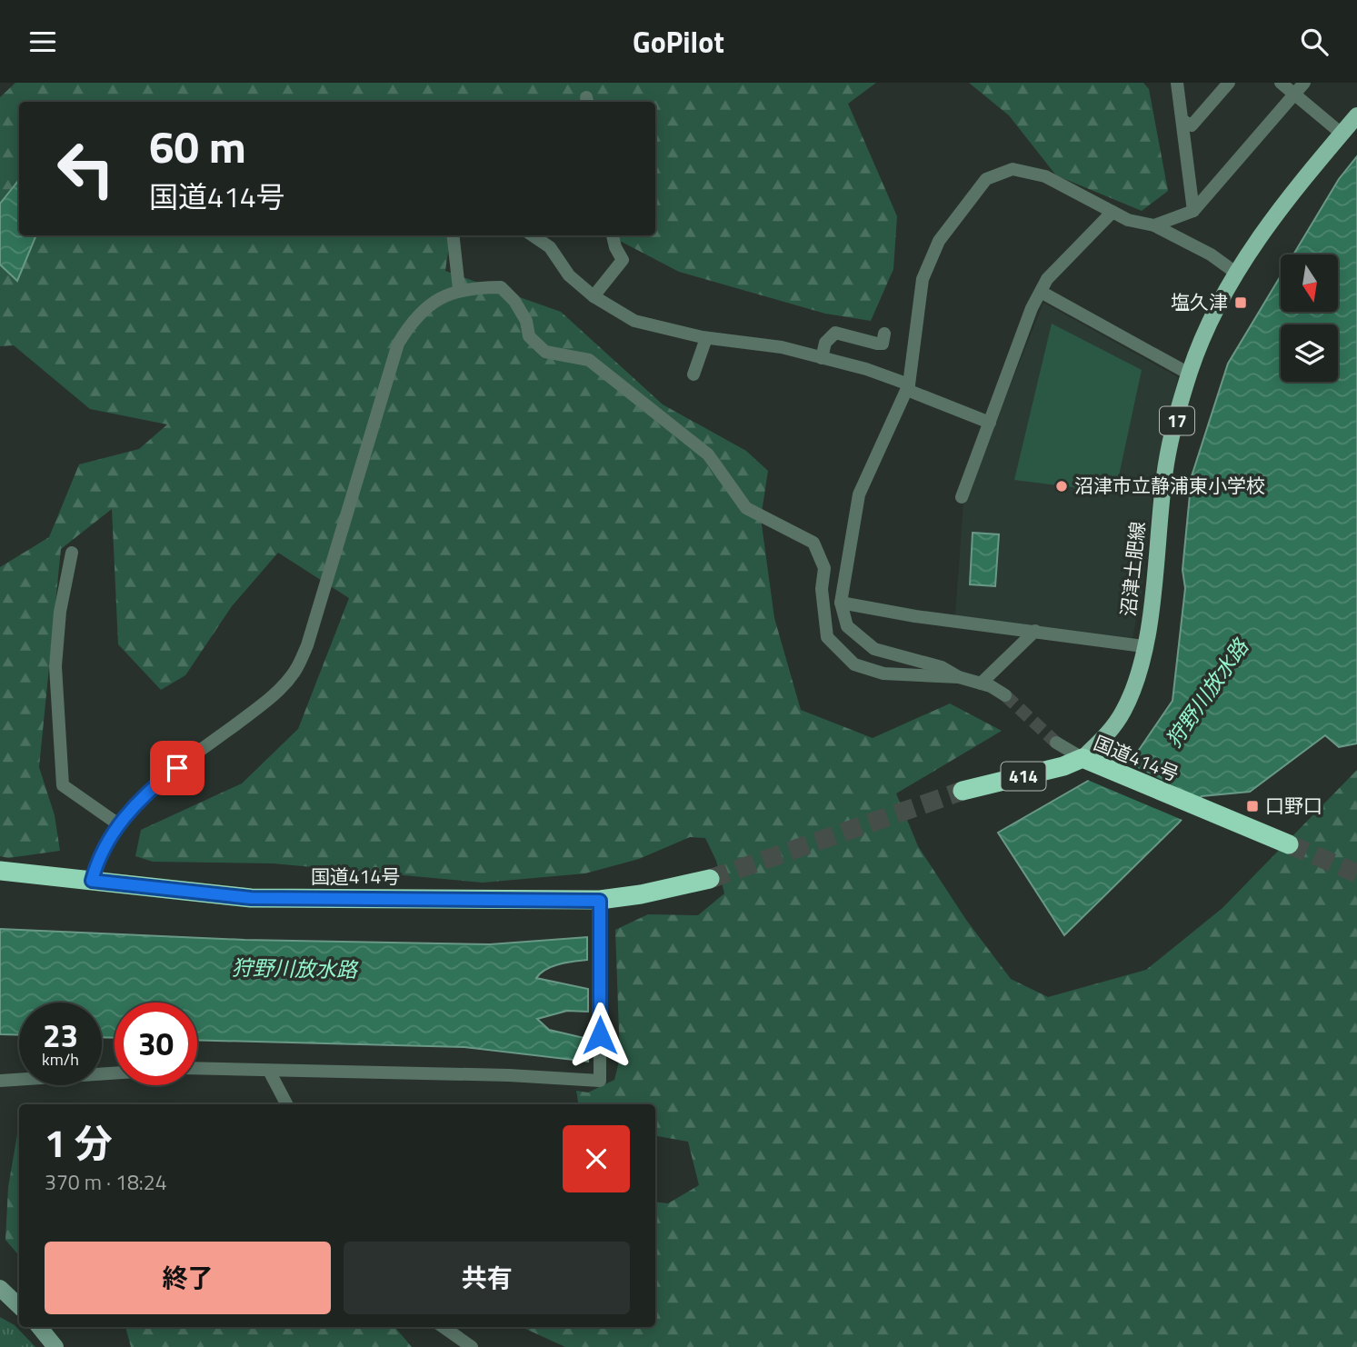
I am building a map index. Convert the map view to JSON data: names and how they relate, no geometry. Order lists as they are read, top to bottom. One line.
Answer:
{"streets":{"highway":["国道414号","414"],"main road":["17","沼津土肥線"]},"crossings":[["沼津土肥線","国道414号"]],"water":["狩野川放水路"],"places":{"transit":["塩久津","口野口"],"other":["沼津市立静浦東小学校"]},"north":"bottom","page":{"header":"GoPilot","turn":["60 m","国道414号"],"speed":"23 km/h","limit":"30","heading":["1 分","370 m · 18:24"],"buttons":["終了","共有"]}}
